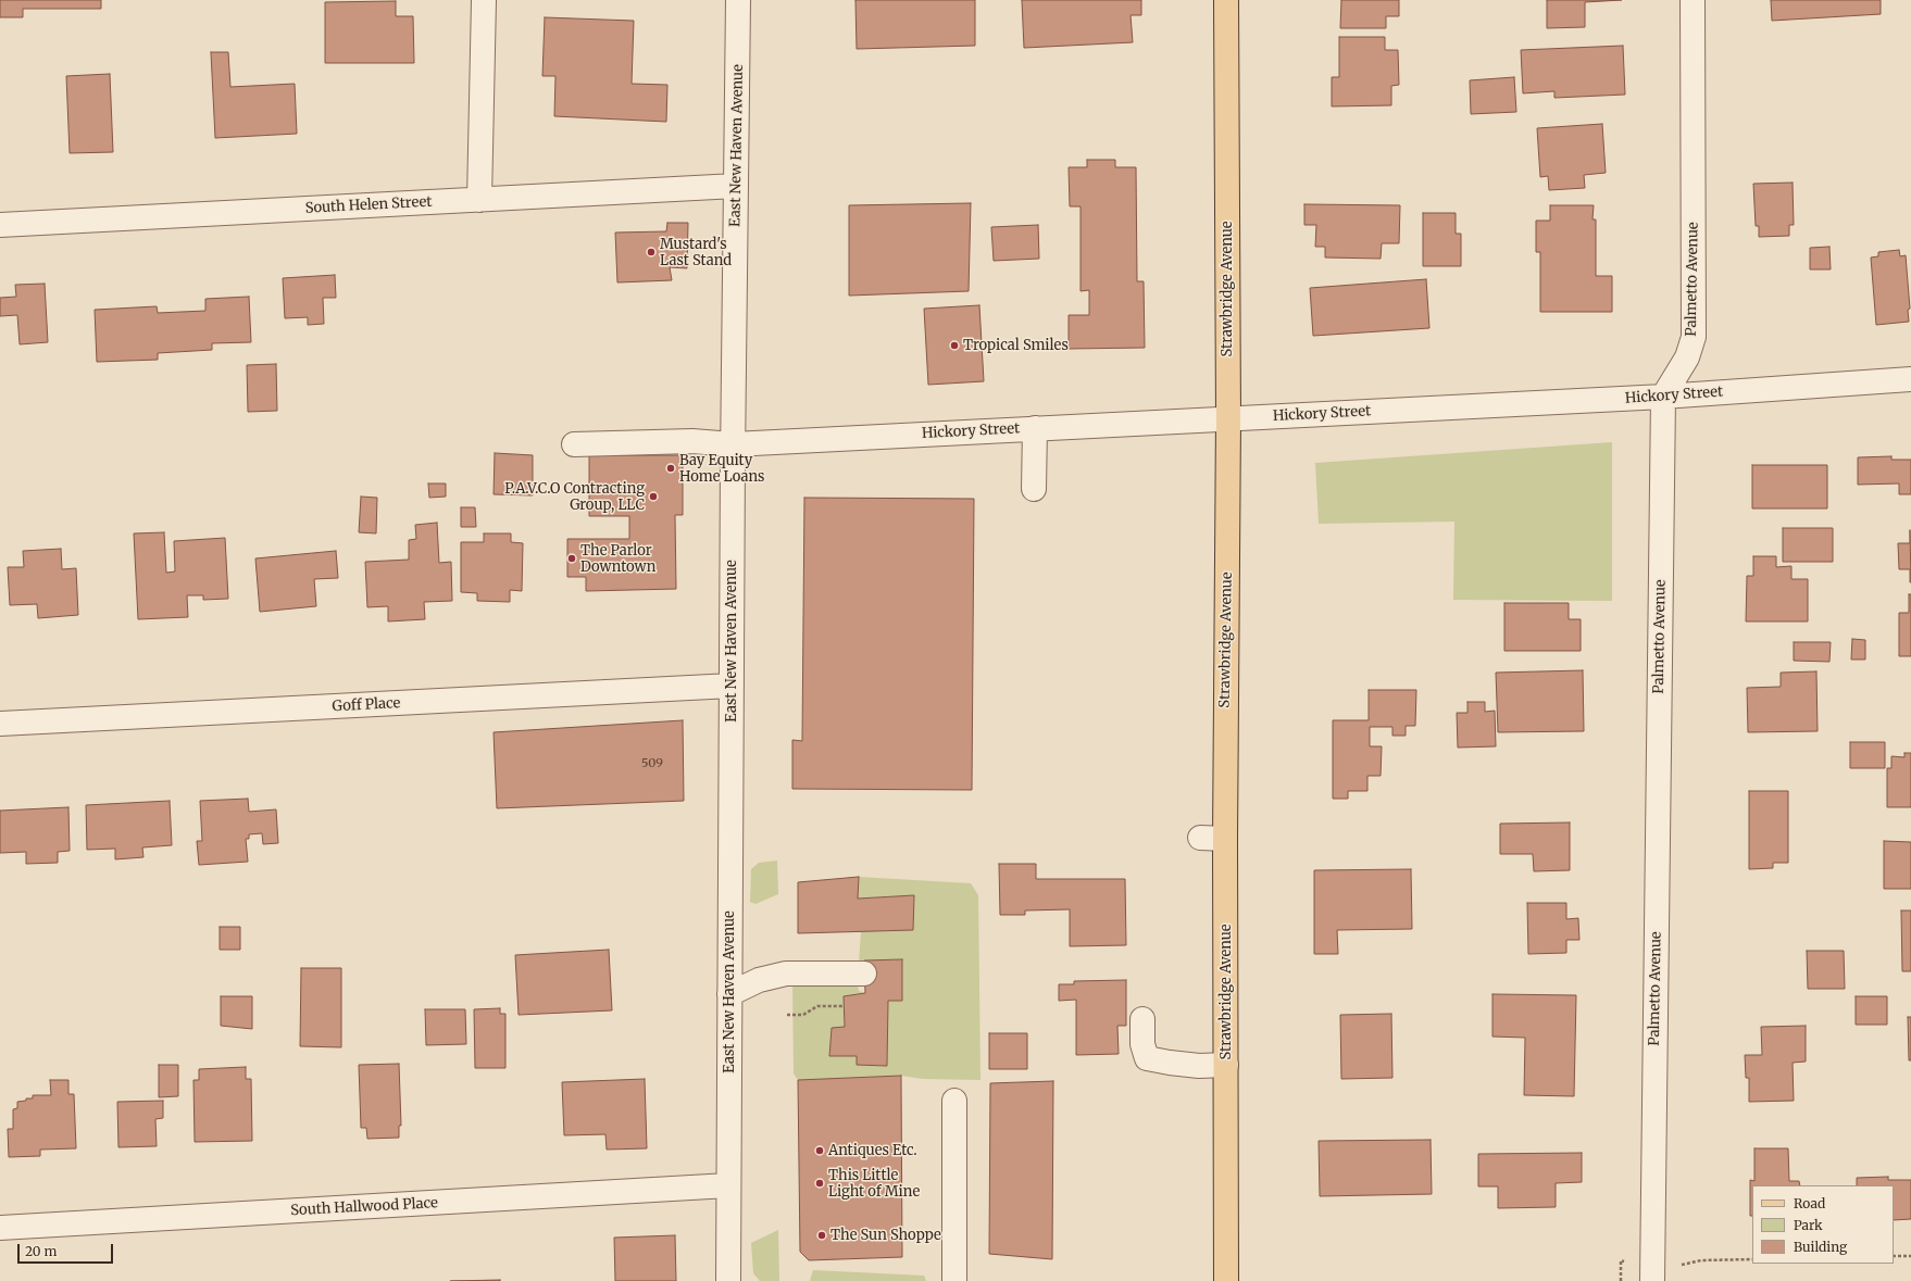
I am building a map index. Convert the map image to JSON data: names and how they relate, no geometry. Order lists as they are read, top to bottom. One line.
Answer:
{"streets":{"main road":["Strawbridge Avenue"],"street":["East New Haven Avenue","South Helen Street","Palmetto Avenue","Hickory Street","Goff Place","South Hallwood Place"]},"crossings":[["East New Haven Avenue","South Helen Street"],["East New Haven Avenue","Hickory Street"],["East New Haven Avenue","Goff Place"],["East New Haven Avenue","South Hallwood Place"],["Palmetto Avenue","Hickory Street"],["Strawbridge Avenue","Hickory Street"]],"places":["Mustard's Last Stand","Tropical Smiles","Bay Equity Home Loans","P.A.V.C.O Contracting Group, LLC","The Parlor Downtown","Antiques Etc.","This Little Light of Mine","The Sun Shoppe"],"house_numbers":["509"],"legend":["Road","Park","Building"],"scale_bar":"20 m"}
